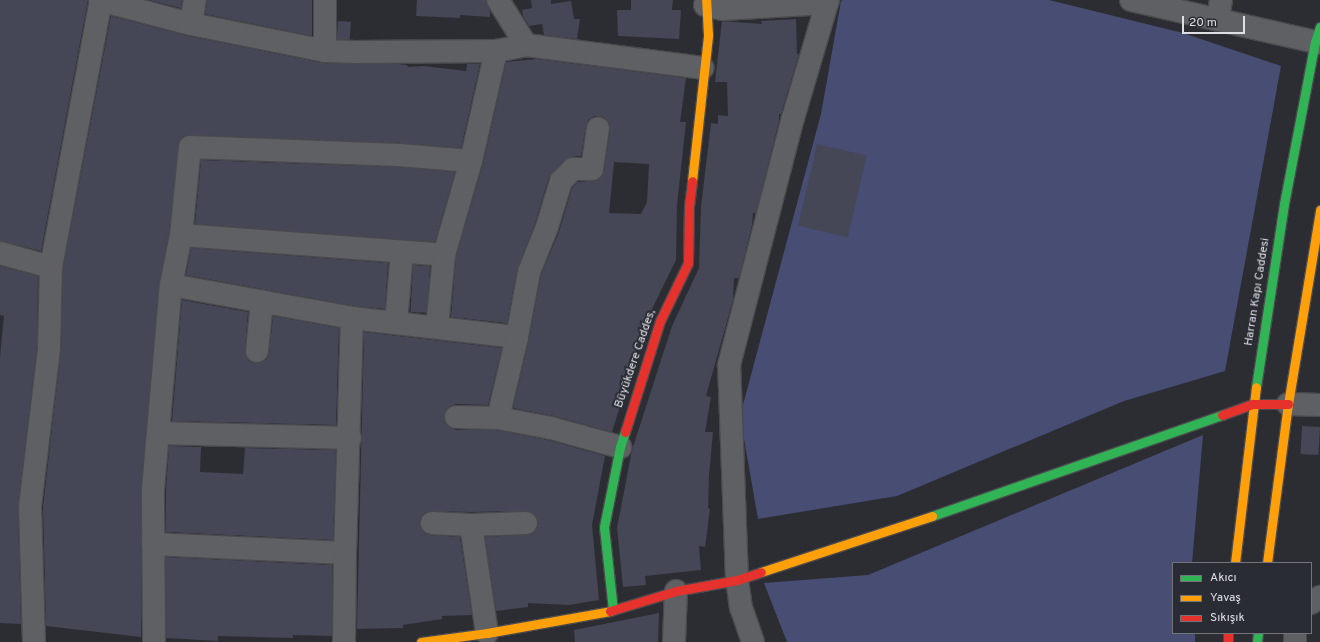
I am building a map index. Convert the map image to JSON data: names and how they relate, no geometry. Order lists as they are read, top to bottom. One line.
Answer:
{"streets":{"street":["Harran Kapı Caddesi","Büyükdere Caddes,"]},"legend":["Akıcı","Yavaş","Sıkışık"],"scale_bar":"20 m"}
